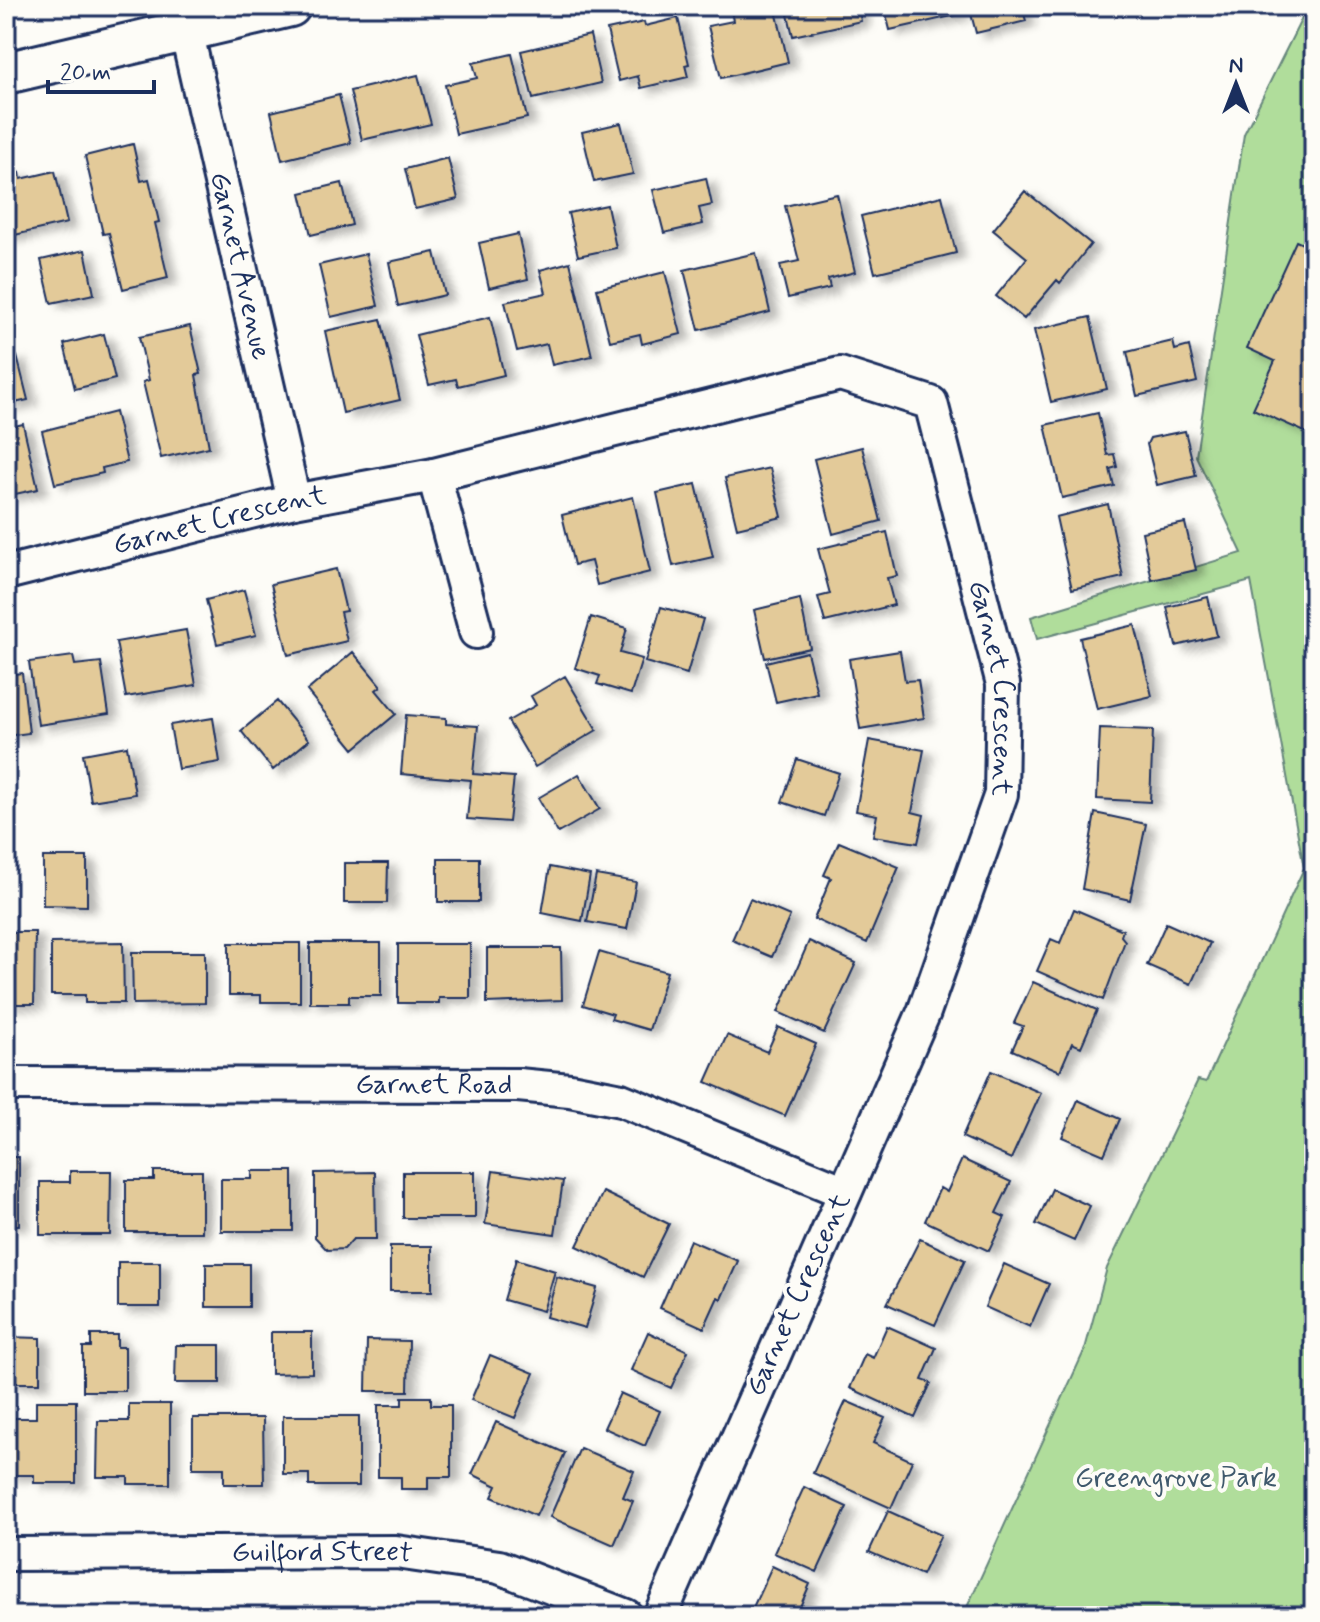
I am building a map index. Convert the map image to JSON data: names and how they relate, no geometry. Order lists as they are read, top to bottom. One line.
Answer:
{"streets":{"street":["Garnet Avenue","Garnet Crescent","Garnet Road","Guilford Street"]},"crossings":[["Garnet Avenue","Garnet Crescent"],["Garnet Crescent","Garnet Road"]],"parks":["Greengrove Park"],"scale_bar":"20 m","north":"top"}
